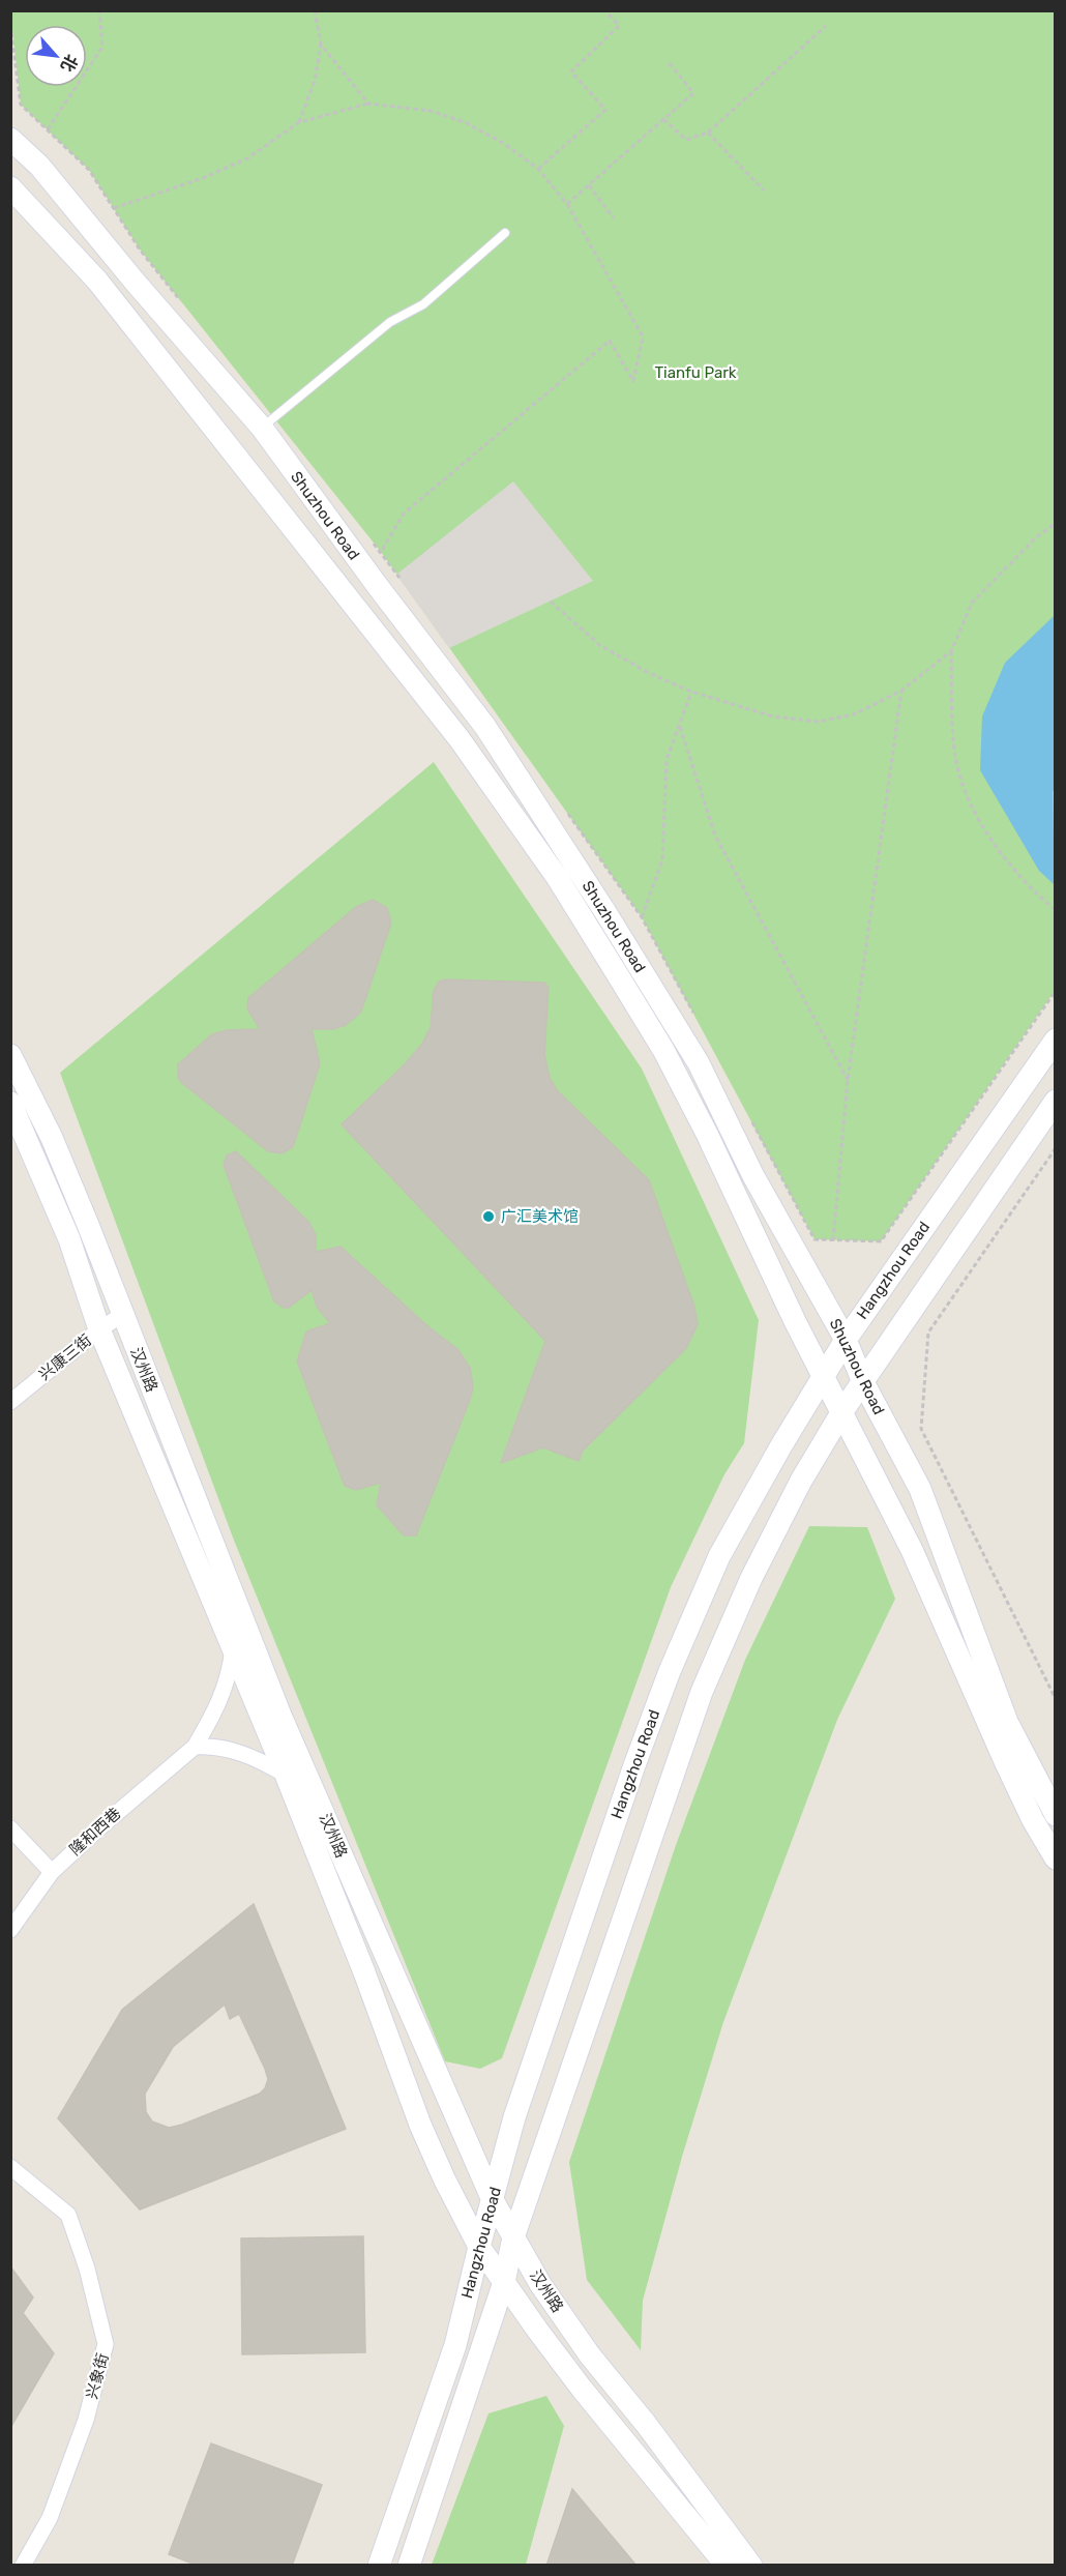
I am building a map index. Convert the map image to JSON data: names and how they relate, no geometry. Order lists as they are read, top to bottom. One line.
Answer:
{"streets":{"main road":["Shuzhou Road","Hangzhou Road","汉州路"],"street":["兴康三街","隆和西巷","兴象街"]},"crossings":[["Shuzhou Road","Hangzhou Road"],["Hangzhou Road","汉州路"],["兴康三街","汉州路"],["汉州路","隆和西巷"]],"parks":["Tianfu Park"],"places":["广汇美术馆"],"north":"bottom right"}
